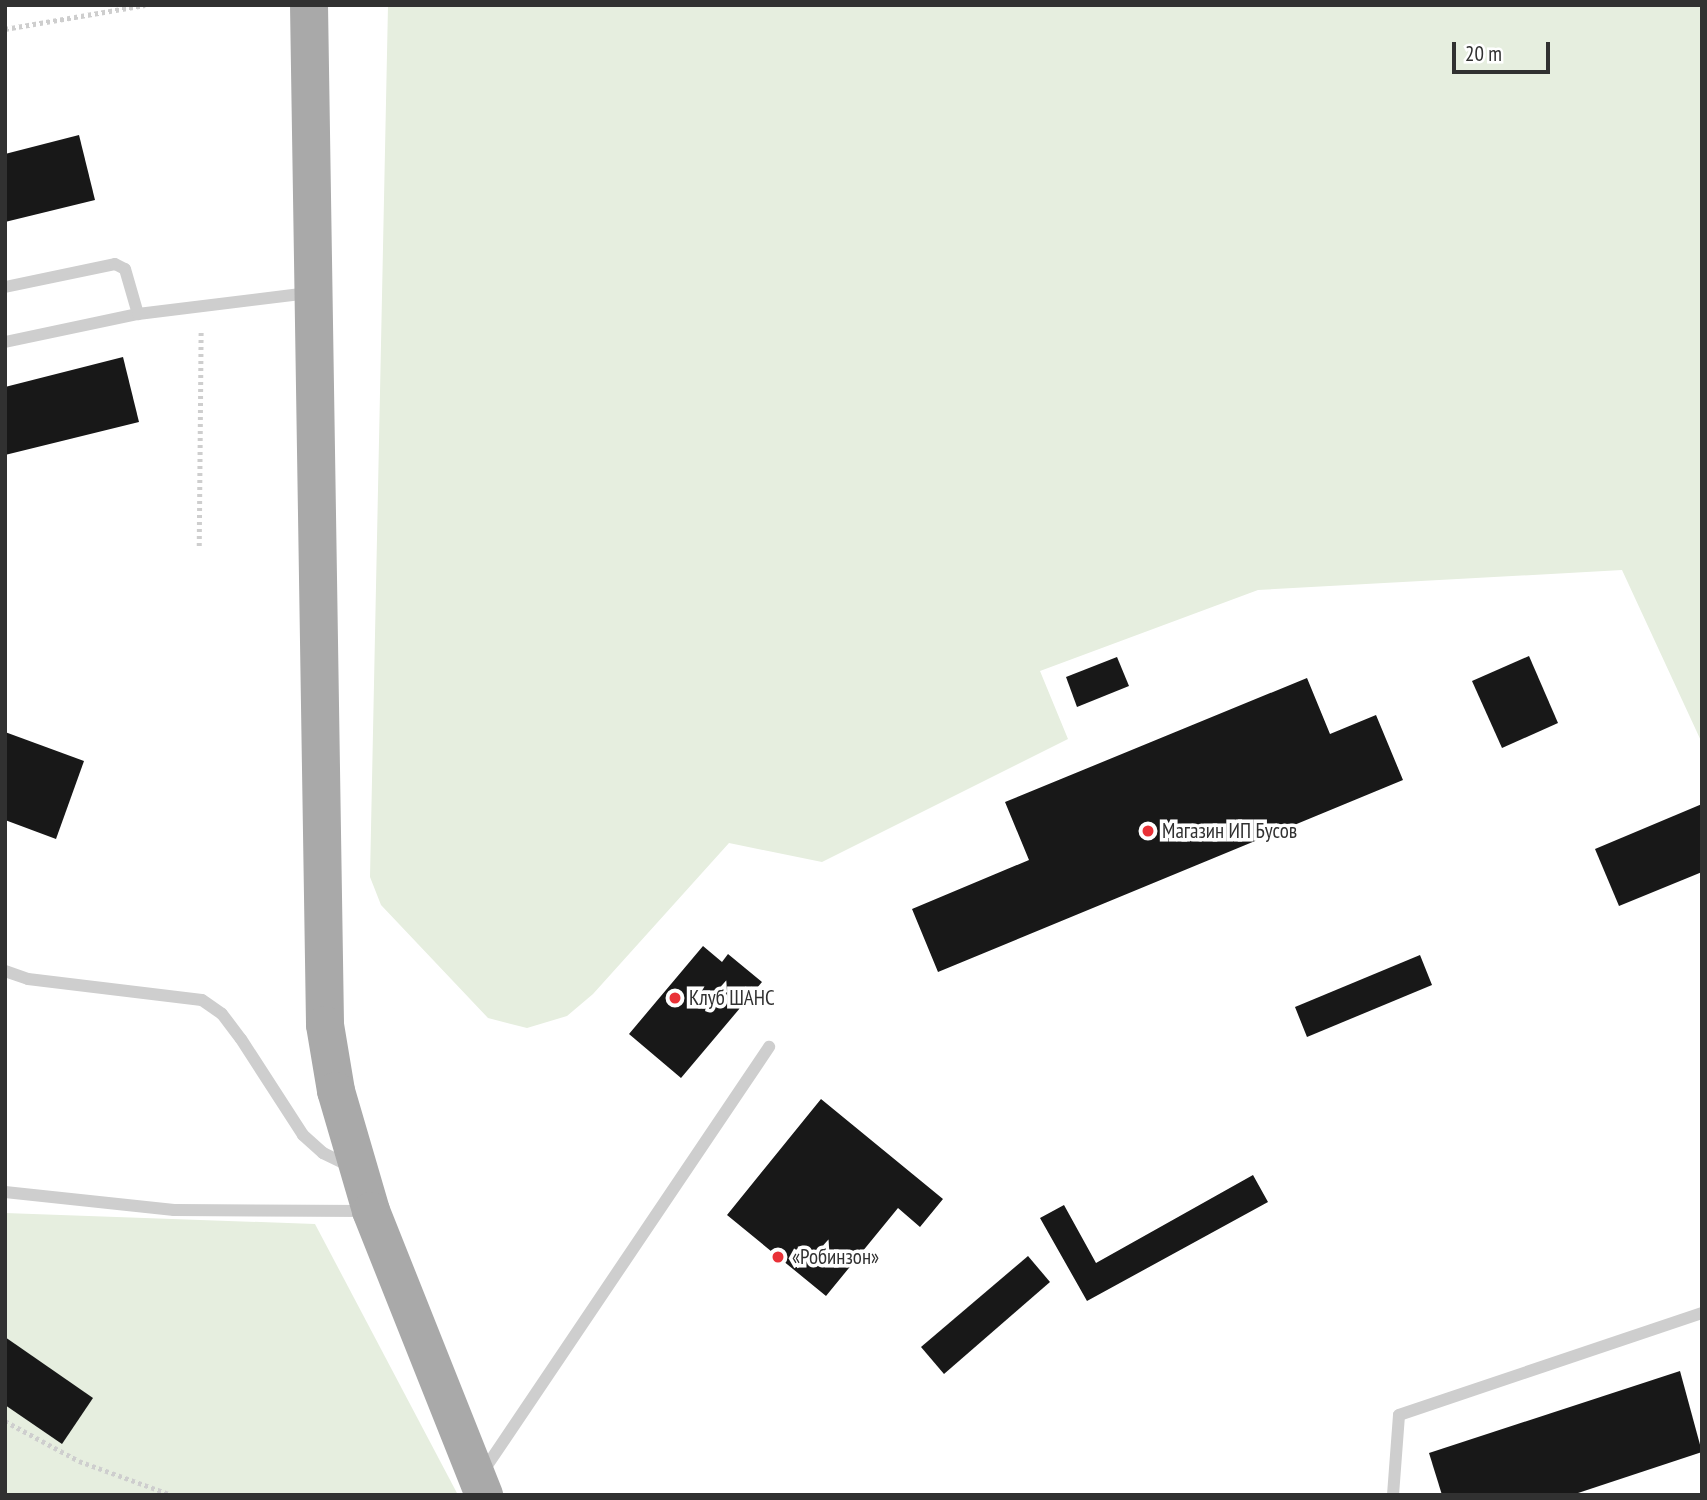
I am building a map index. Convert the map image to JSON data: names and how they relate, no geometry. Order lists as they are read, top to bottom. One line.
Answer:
{"places":["Магазин ИП Бусов","Клуб ШАНС","«Робинзон»"],"scale_bar":"20 m"}
